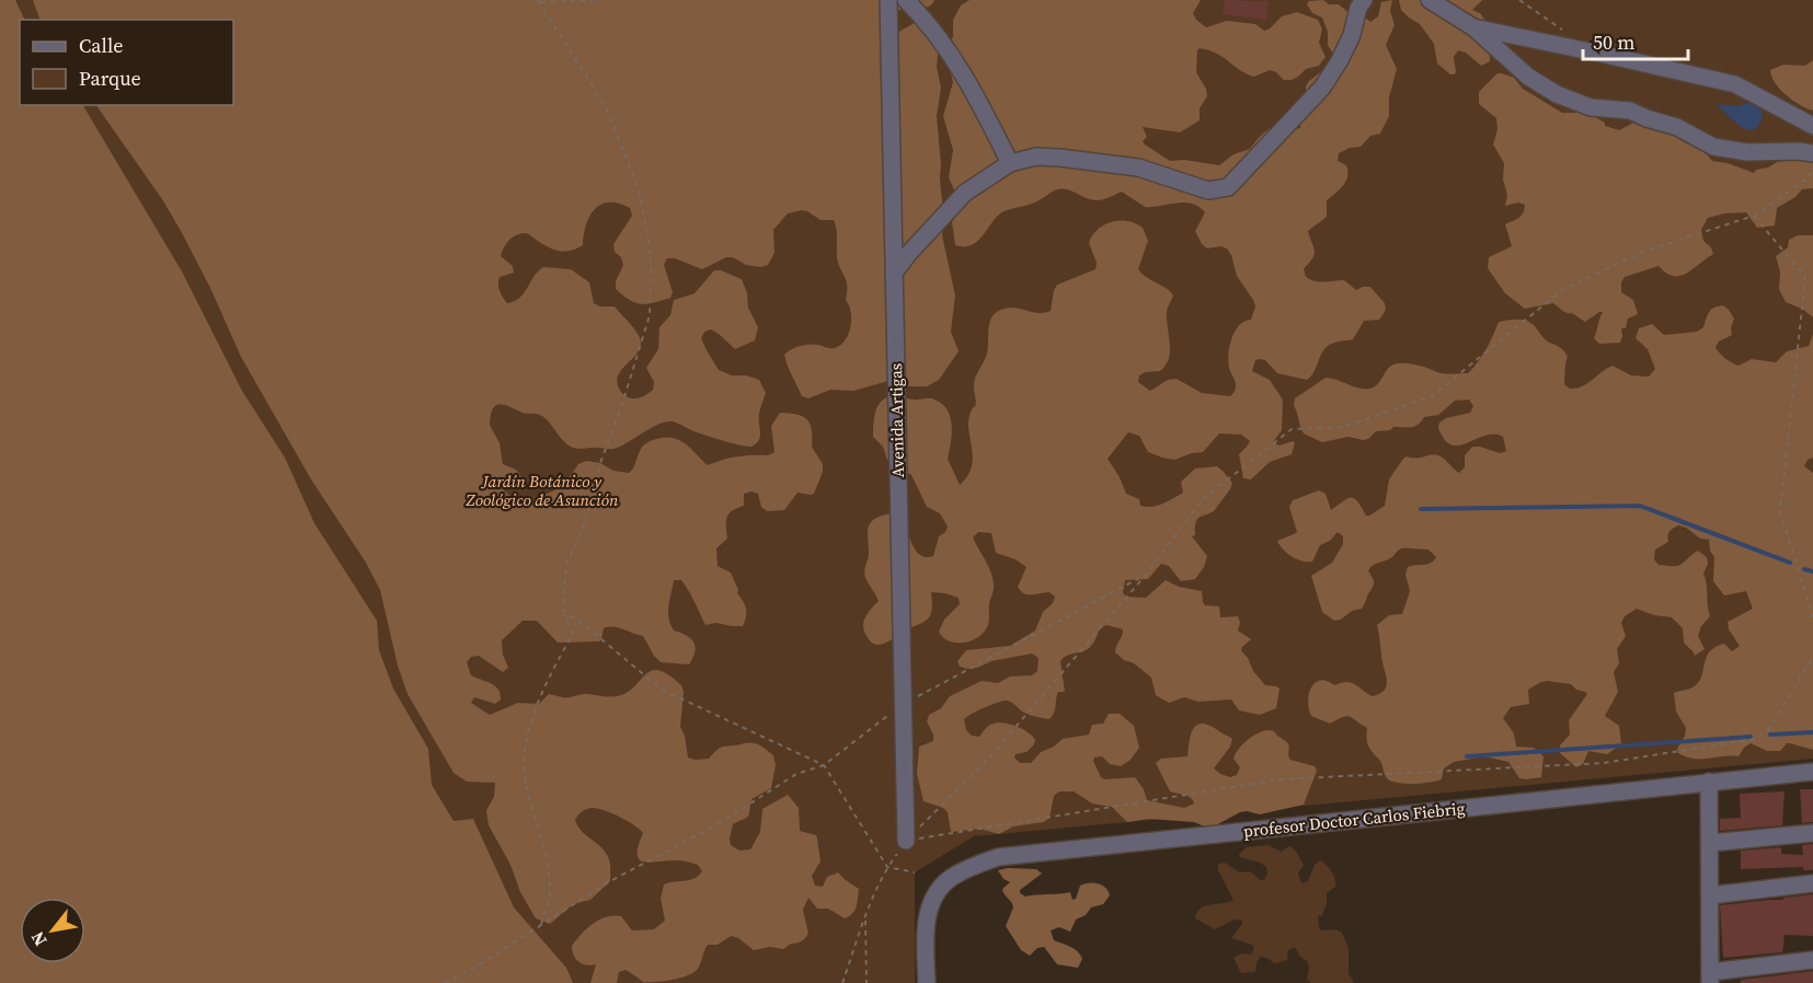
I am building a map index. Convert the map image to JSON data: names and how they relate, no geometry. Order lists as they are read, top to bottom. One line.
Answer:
{"streets":{"street":["Avenida Artigas","profesor Doctor Carlos Fiebrig"]},"parks":["Jardín Botánico y Zoológico de Asunción"],"legend":["Calle","Parque"],"scale_bar":"50 m","north":"bottom left"}
